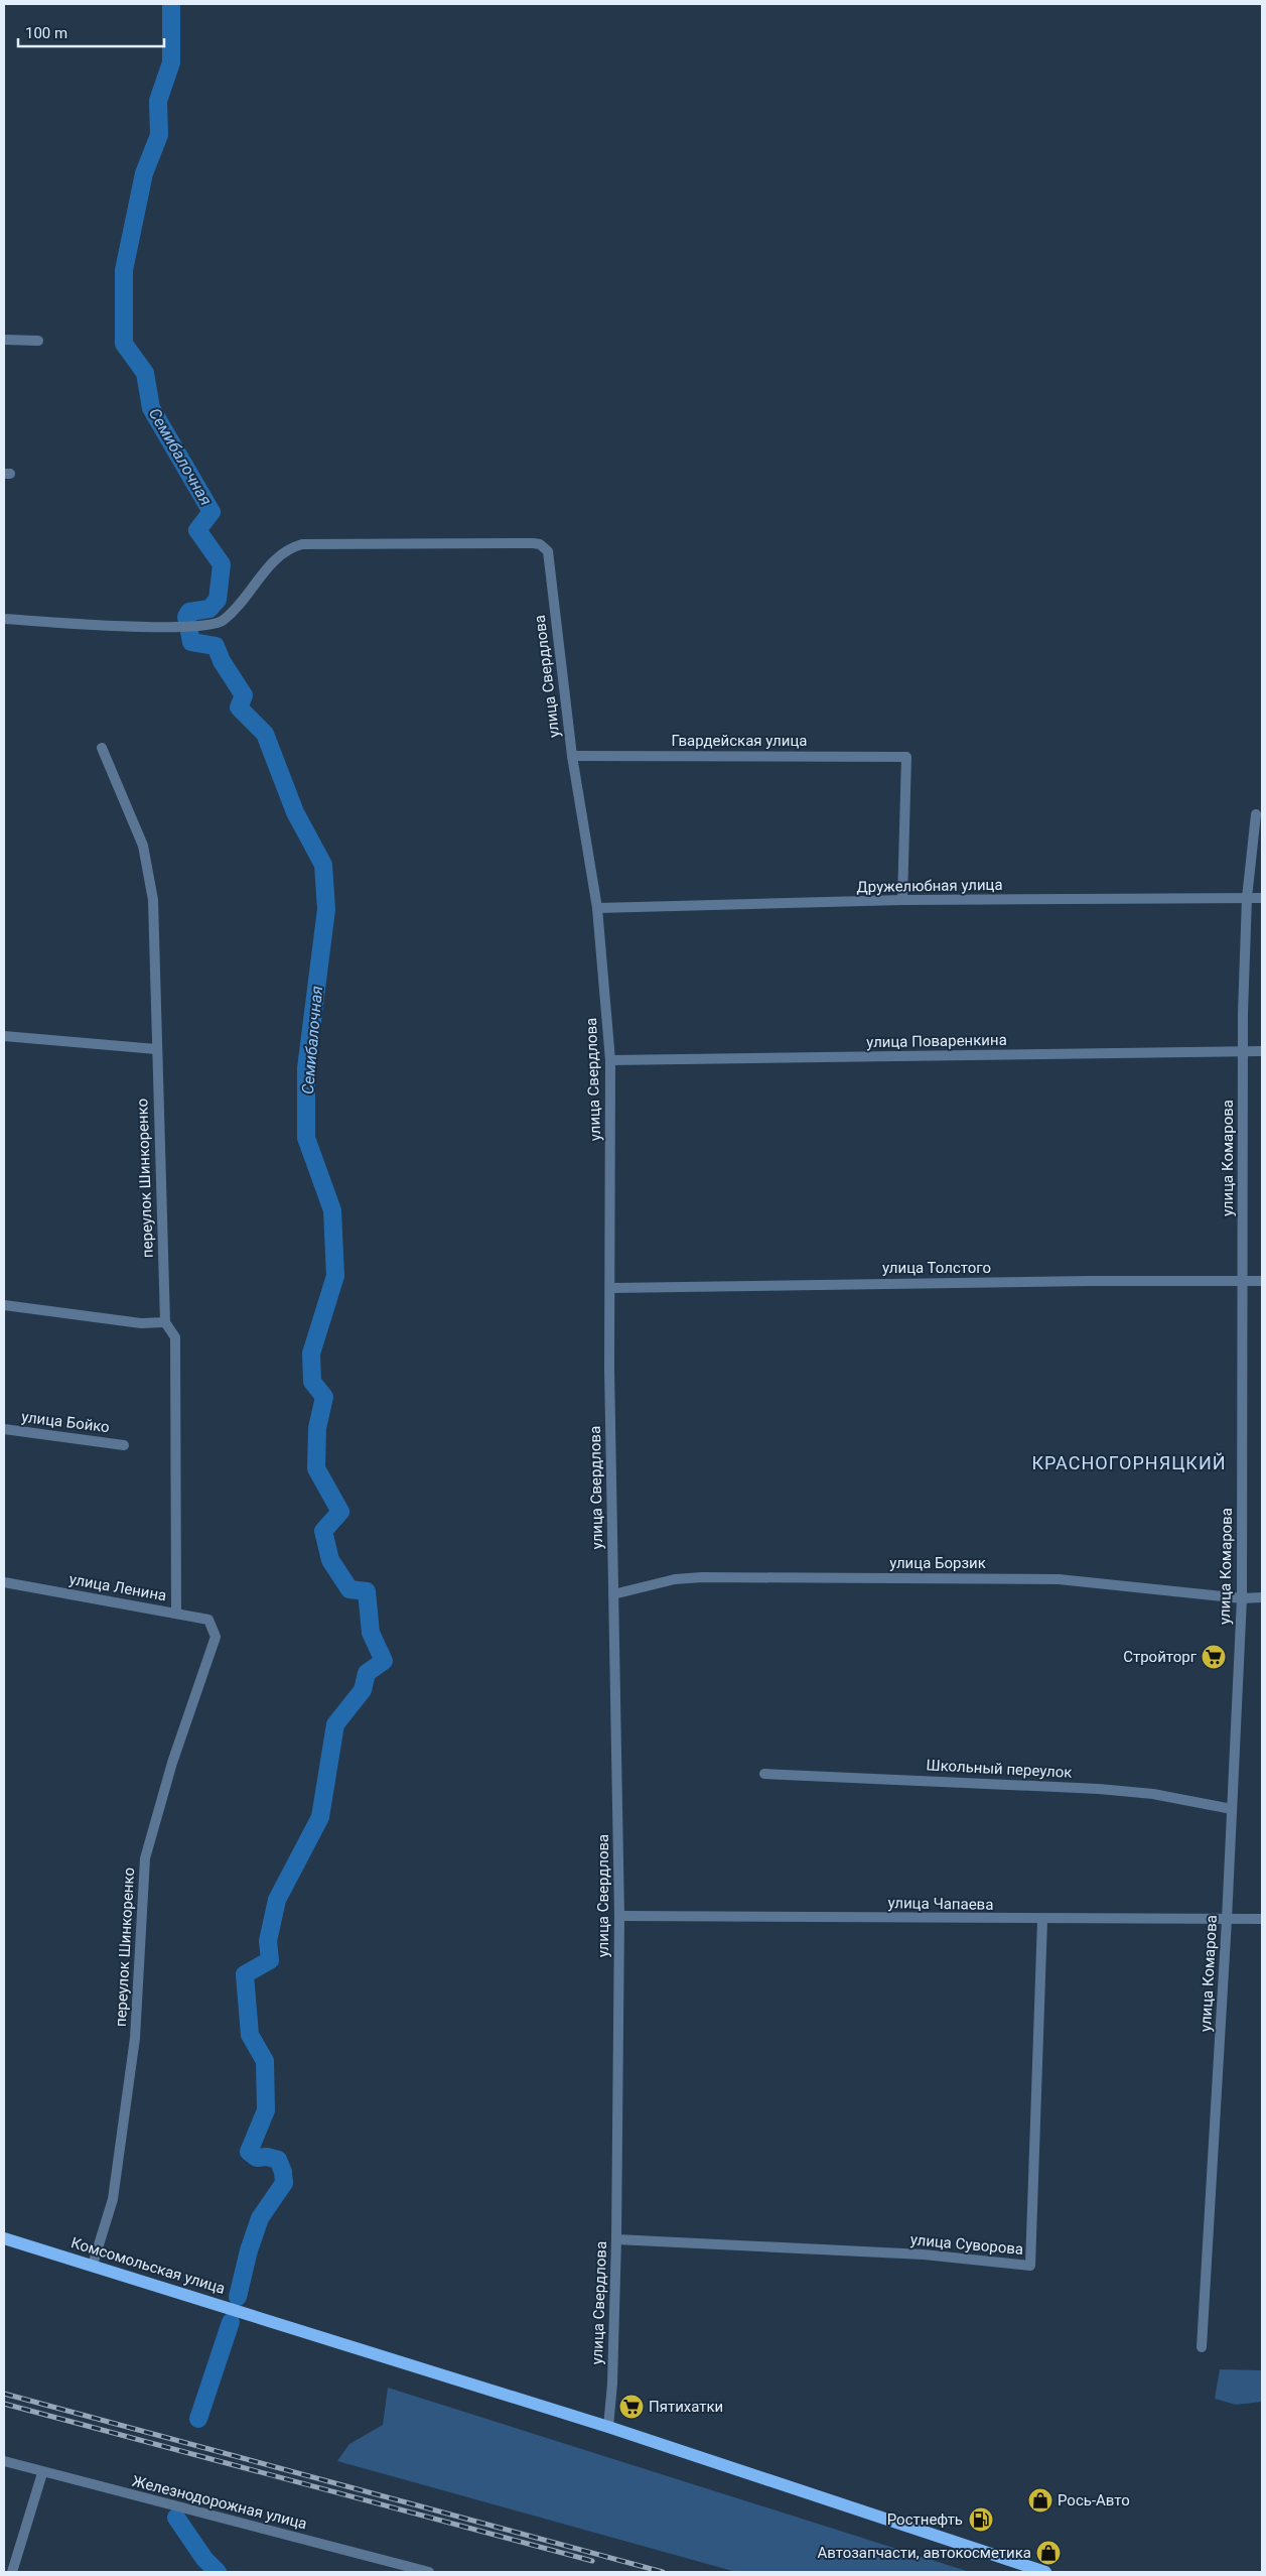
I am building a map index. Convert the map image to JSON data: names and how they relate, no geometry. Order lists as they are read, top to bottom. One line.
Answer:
{"streets":{"main road":["Комсомольская улица"],"street":["улица Свердлова","Гвардейская улица","Дружелюбная улица","улица Поваренкина","улица Комарова","переулок Шинкоренко","улица Толстого","улица Бойко","улица Борзик","улица Ленина","Школьный переулок","улица Чапаева","улица Суворова","Железнодорожная улица"]},"crossings":[["улица Свердлова","Гвардейская улица"],["улица Свердлова","Дружелюбная улица"],["улица Свердлова","улица Поваренкина"],["улица Свердлова","улица Толстого"],["улица Свердлова","улица Борзик"],["улица Свердлова","улица Чапаева"],["улица Свердлова","улица Суворова"],["улица Свердлова","Комсомольская улица"],["Гвардейская улица","Дружелюбная улица"],["Дружелюбная улица","улица Комарова"],["улица Поваренкина","улица Комарова"],["улица Комарова","улица Толстого"],["улица Комарова","улица Борзик"],["улица Комарова","Школьный переулок"],["улица Комарова","улица Чапаева"],["переулок Шинкоренко","улица Ленина"],["переулок Шинкоренко","Комсомольская улица"],["улица Чапаева","улица Суворова"]],"districts":["КРАСНОГОРНЯЦКИЙ"],"water":["Семибалочная"],"places":{"supermarket":["Стройторг","Пятихатки"],"shop":["Рось-Авто","Автозапчасти, автокосметика"],"fuel station":["Ростнефть"]},"scale_bar":"100 m"}
